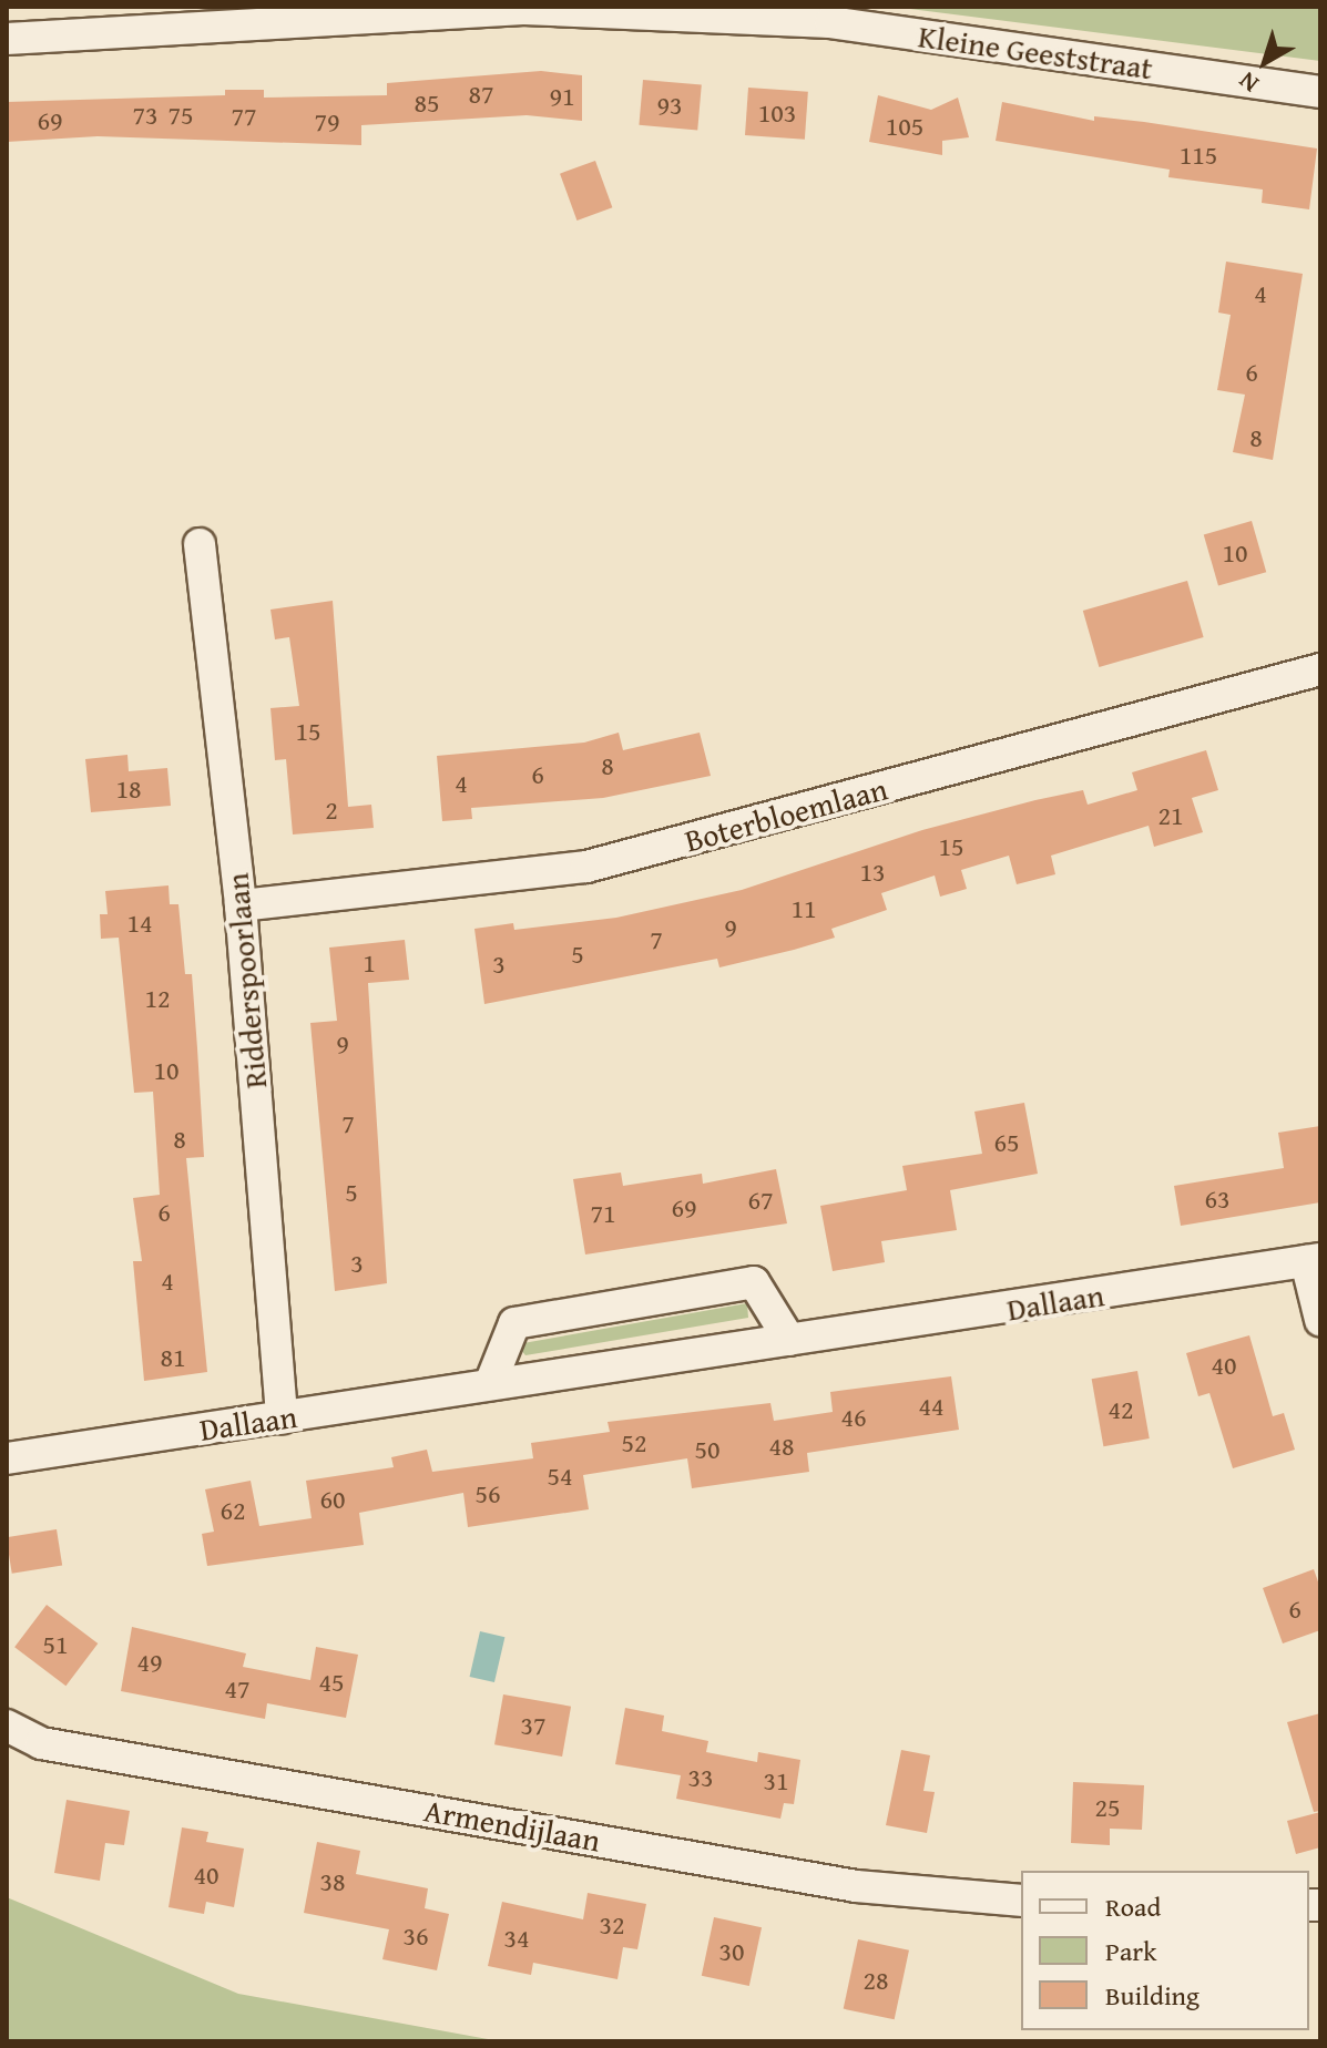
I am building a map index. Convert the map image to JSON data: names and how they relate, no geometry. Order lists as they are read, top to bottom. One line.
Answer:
{"streets":{"street":["Kleine Geeststraat","Boterbloemlaan","Ridderspoorlaan","Dallaan","Armendijlaan"]},"crossings":[["Boterbloemlaan","Ridderspoorlaan"],["Ridderspoorlaan","Dallaan"]],"house_numbers":["87","91","85","93","103","73","75","77","69","79","105","115","4","6","8","10","15","8","6","4","18","2","21","15","13","11","14","9","7","5","1","3","12","9","10","7","8","65","5","63","67","69","6","71","3","4","81","40","44","42","46","52","48","50","54","56","60","62","6","51","49","45","47","37","33","31","25","40","38","32","36","34","30","28"],"legend":["Road","Park","Building"],"north":"bottom left"}
